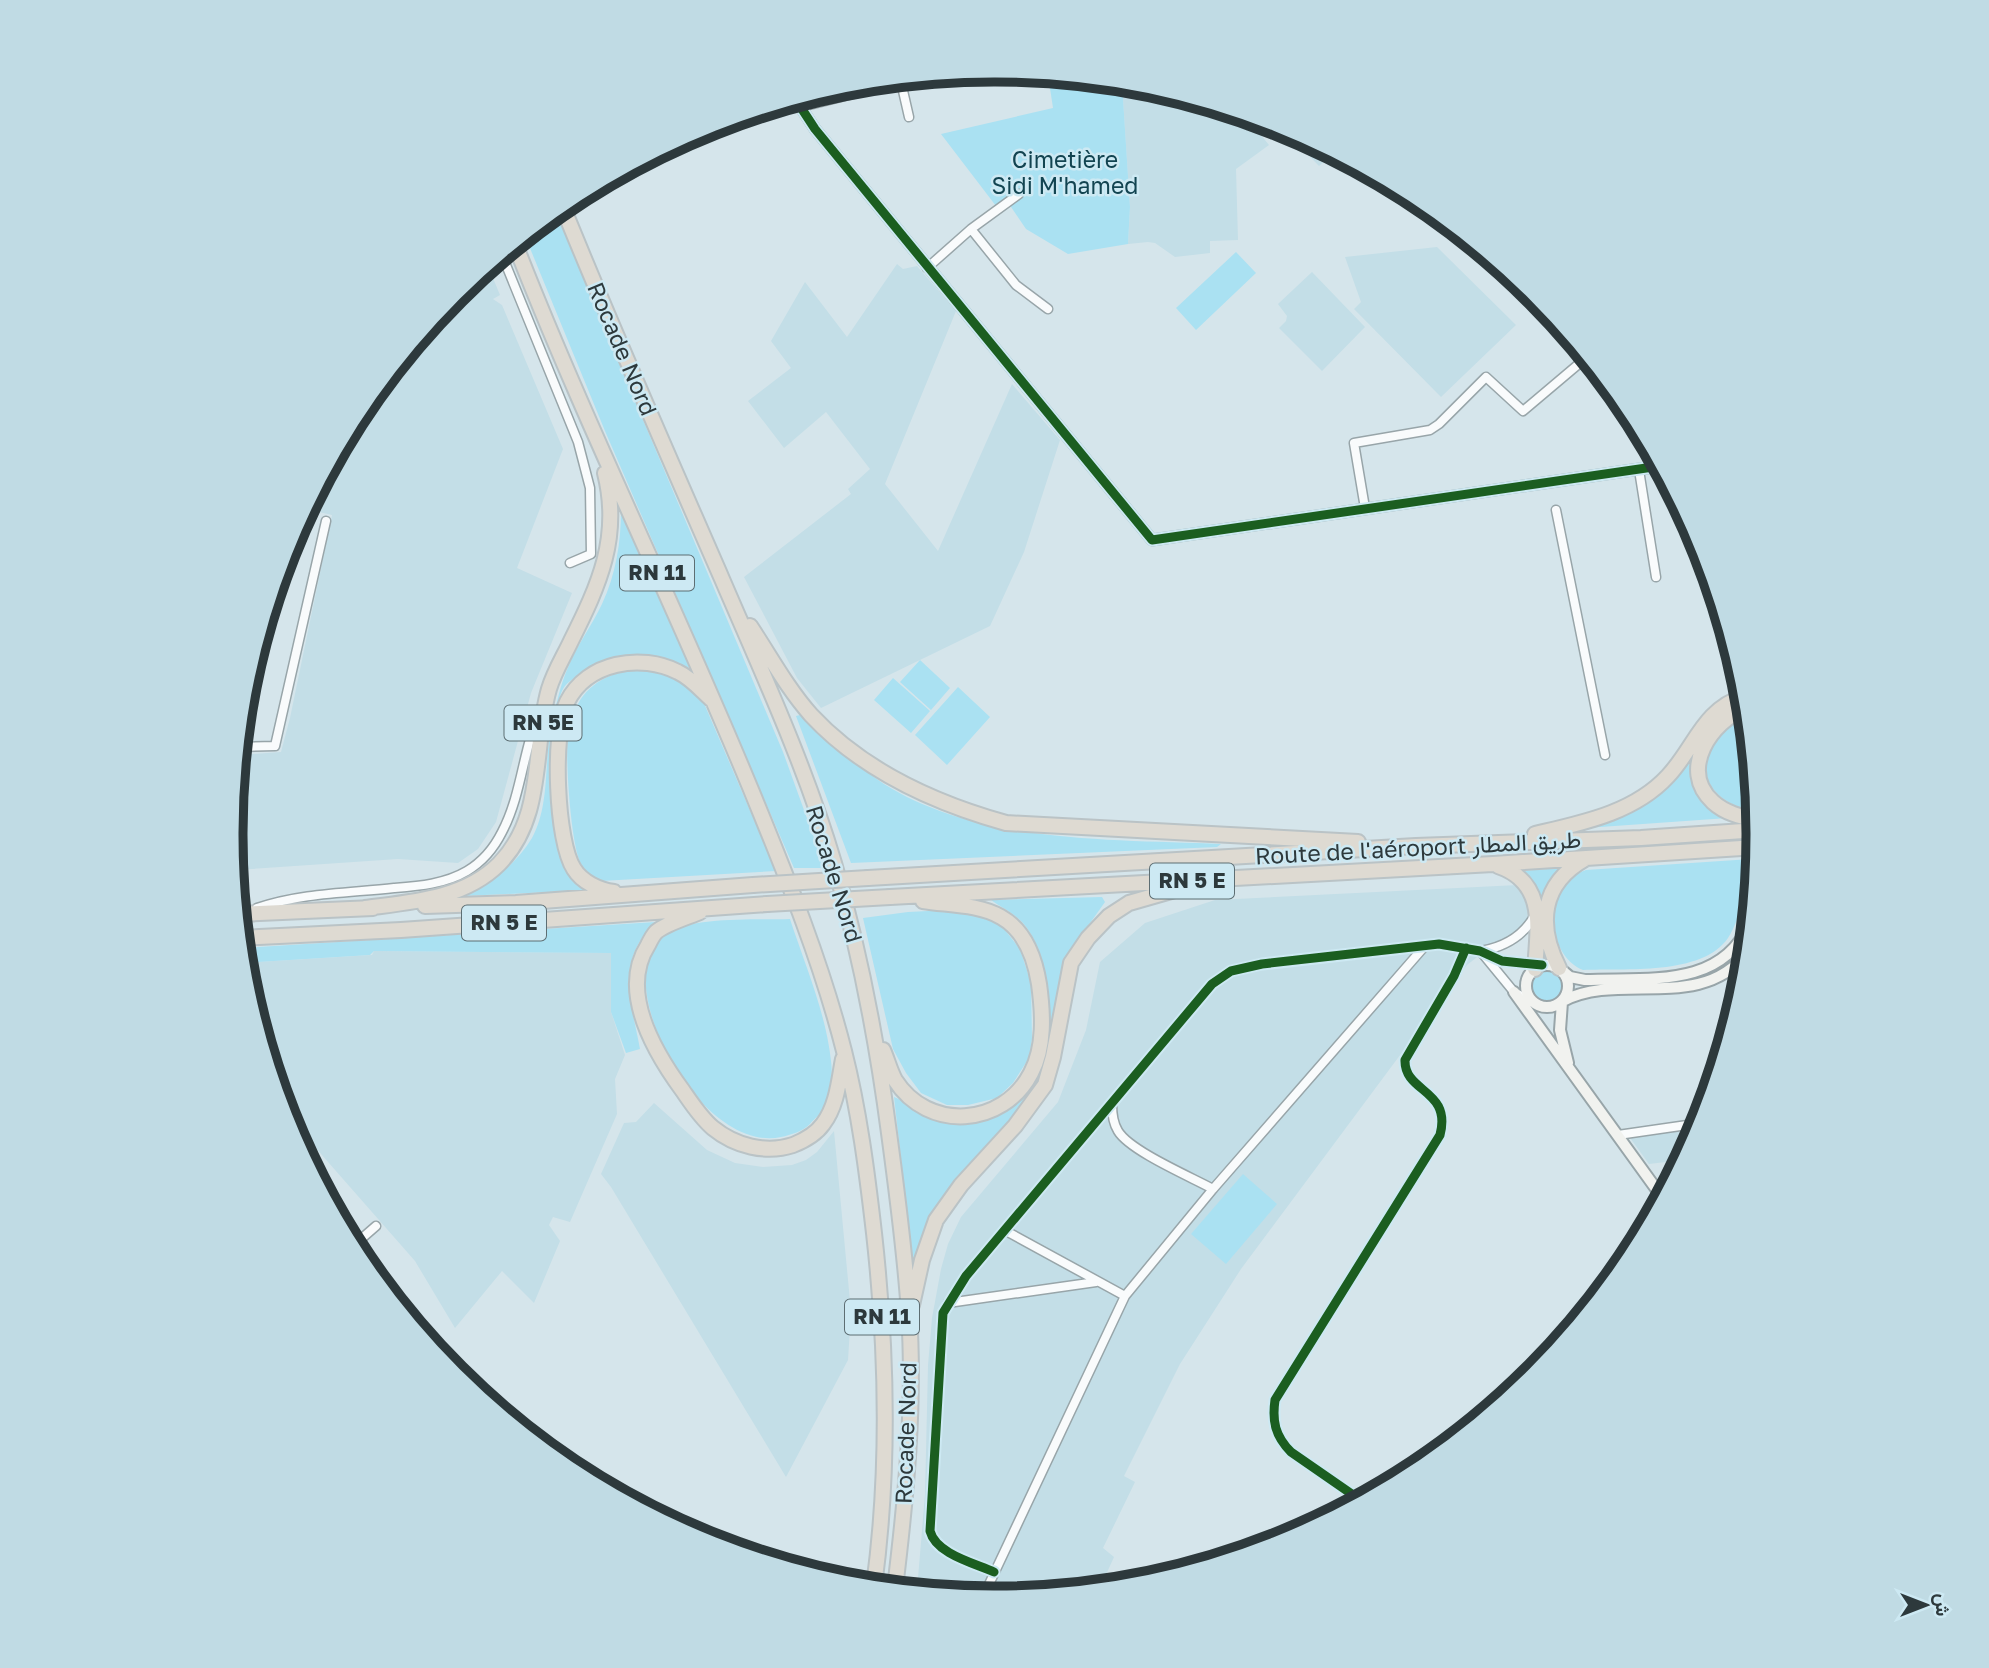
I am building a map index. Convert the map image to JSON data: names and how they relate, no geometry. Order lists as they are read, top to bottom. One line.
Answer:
{"streets":{"highway":["Rocade Nord","RN 11","RN 5E","Route de l'aéroport طريق المطار","RN 5 E"]},"crossings":[["Rocade Nord","RN 5E"],["RN 5E","RN 5 E"],["Route de l'aéroport طريق المطار","RN 5 E"]],"parks":["Cimetière Sidi M'hamed"],"north":"right"}
